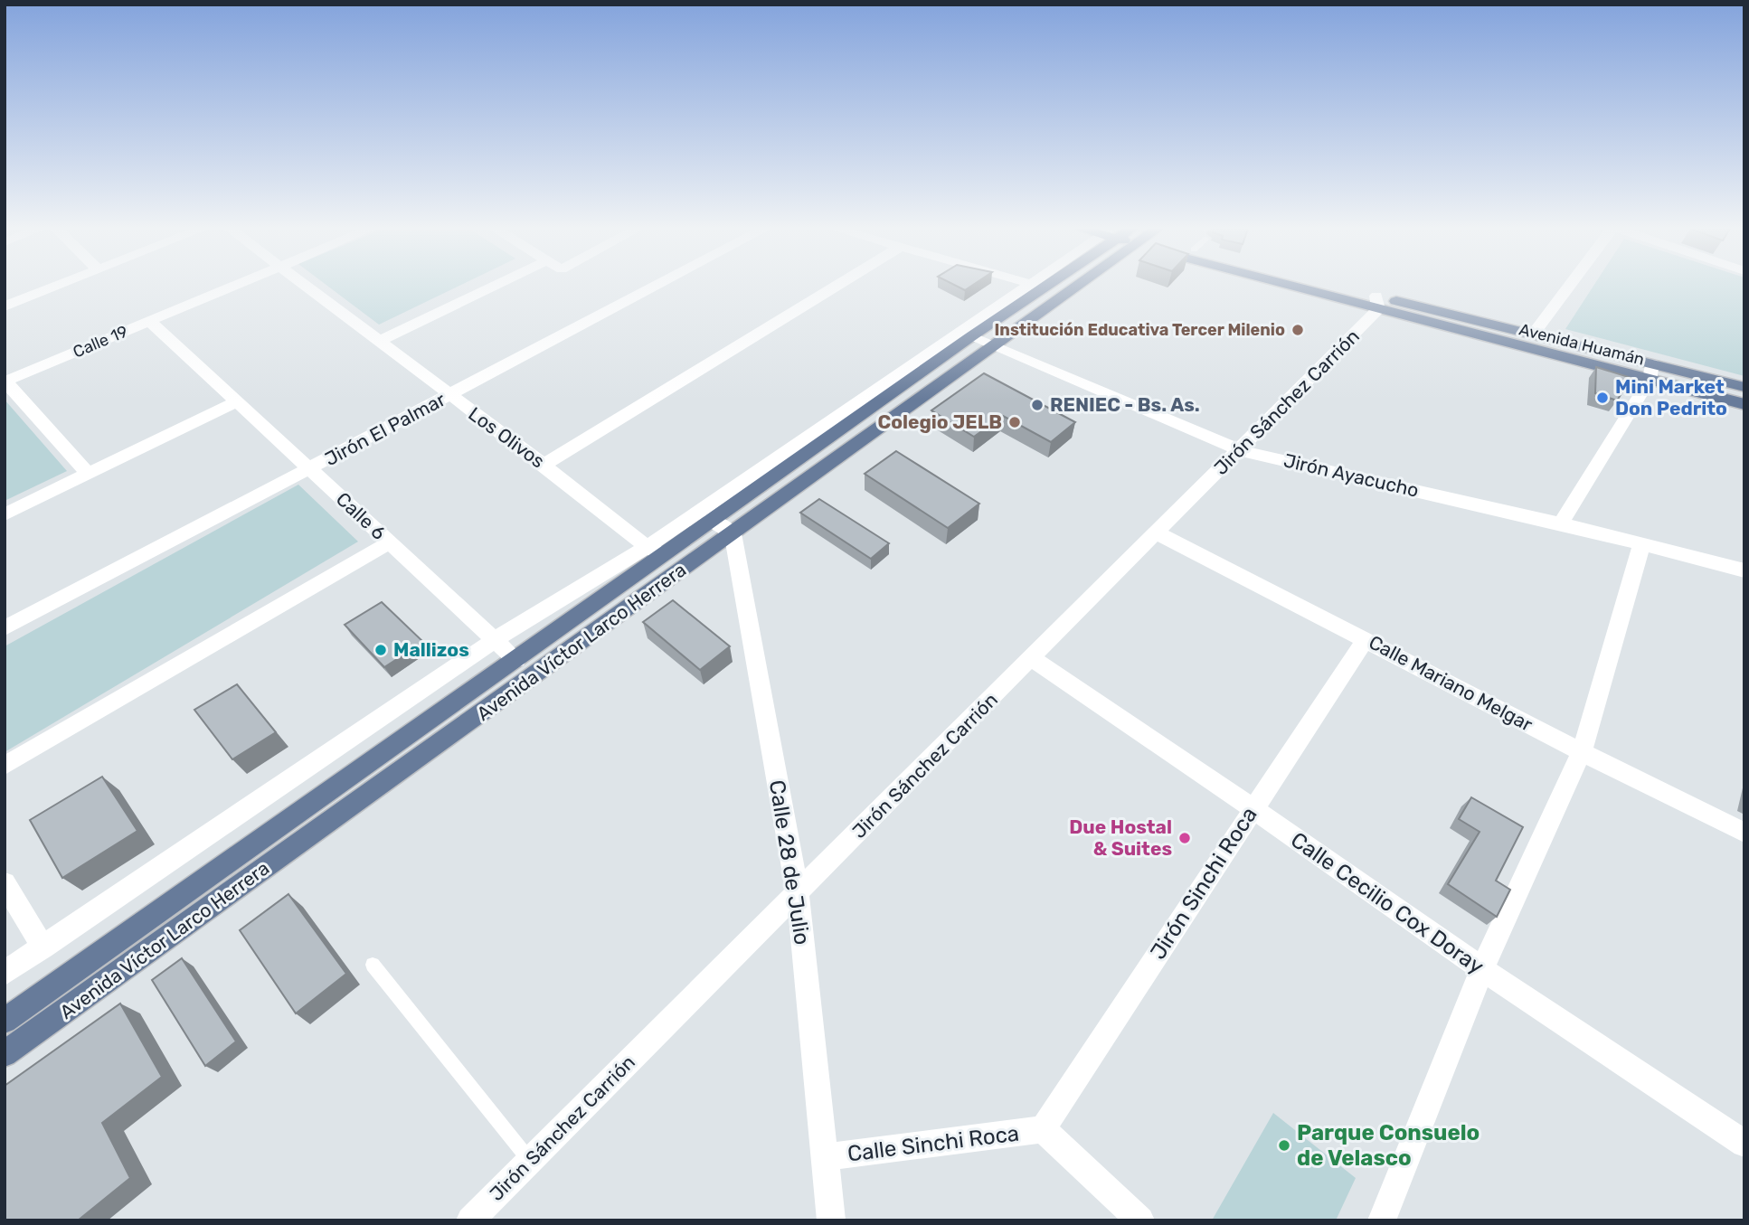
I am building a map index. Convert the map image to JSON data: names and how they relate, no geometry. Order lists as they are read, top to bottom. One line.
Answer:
{"streets":{"main road":["Avenida Huamán","Avenida Víctor Larco Herrera"],"street":["Calle 19","Jirón Sánchez Carrión","Jirón El Palmar","Los Olivos","Jirón Ayacucho","Calle 6","Calle Mariano Melgar","Calle 28 de Julio","Jirón Sinchi Roca","Calle Cecilio Cox Doray","Calle Sinchi Roca"]},"crossings":[["Calle 19","Calle 6"],["Avenida Huamán","Jirón Sánchez Carrión"],["Jirón Sánchez Carrión","Jirón Ayacucho"],["Jirón Sánchez Carrión","Calle Mariano Melgar"],["Jirón Sánchez Carrión","Calle 28 de Julio"],["Jirón Sánchez Carrión","Calle Cecilio Cox Doray"],["Jirón El Palmar","Los Olivos"],["Jirón El Palmar","Calle 6"],["Los Olivos","Avenida Víctor Larco Herrera"],["Jirón Ayacucho","Avenida Víctor Larco Herrera"],["Calle 6","Avenida Víctor Larco Herrera"],["Avenida Víctor Larco Herrera","Calle 28 de Julio"],["Calle Mariano Melgar","Jirón Sinchi Roca"],["Calle 28 de Julio","Calle Sinchi Roca"],["Jirón Sinchi Roca","Calle Cecilio Cox Doray"],["Jirón Sinchi Roca","Calle Sinchi Roca"]],"places":["Institución Educativa Tercer Milenio","Mini Market Don Pedrito","RENIEC - Bs. As.","Colegio JELB","Mallizos","Due Hostal & Suites","Parque Consuelo de Velasco"]}
